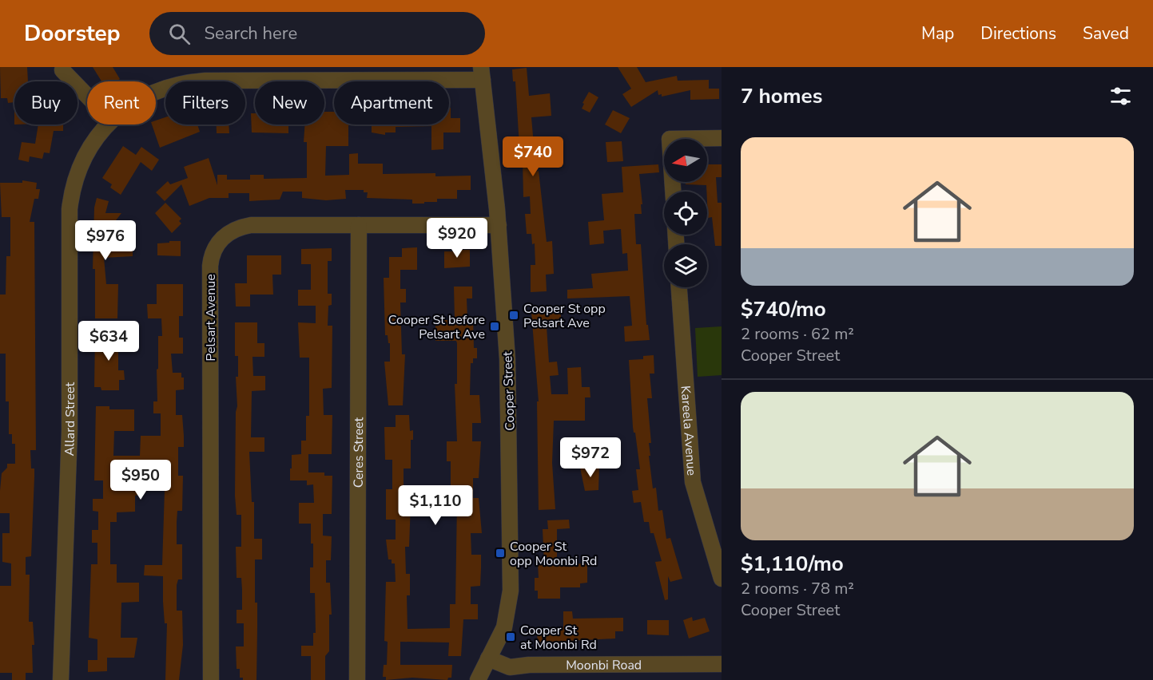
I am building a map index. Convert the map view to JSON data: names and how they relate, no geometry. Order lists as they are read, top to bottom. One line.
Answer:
{"streets":{"street":["Pelsart Avenue","Cooper Street","Allard Street","Kareela Avenue","Ceres Street","Moonbi Road"]},"crossings":[["Pelsart Avenue","Cooper Street"],["Pelsart Avenue","Ceres Street"],["Cooper Street","Allard Street"],["Cooper Street","Moonbi Road"]],"places":{"transit":["Cooper St opp Pelsart Ave","Cooper St before Pelsart Ave","Cooper St opp Moonbi Rd","Cooper St at Moonbi Rd"]},"north":"left","page":{"header":"Doorstep","search":"Search here","nav":["Map","Directions","Saved"],"heading":"7 homes","chip":["Buy","Rent","Filters","New","Apartment"],"list":[{"name":"$740/mo","note":"2 rooms · 62 m² · Cooper Street"},{"name":"$1,110/mo","note":"2 rooms · 78 m² · Cooper Street"}],"price":["$740","$920","$976","$634","$972","$950","$1,110"]}}
